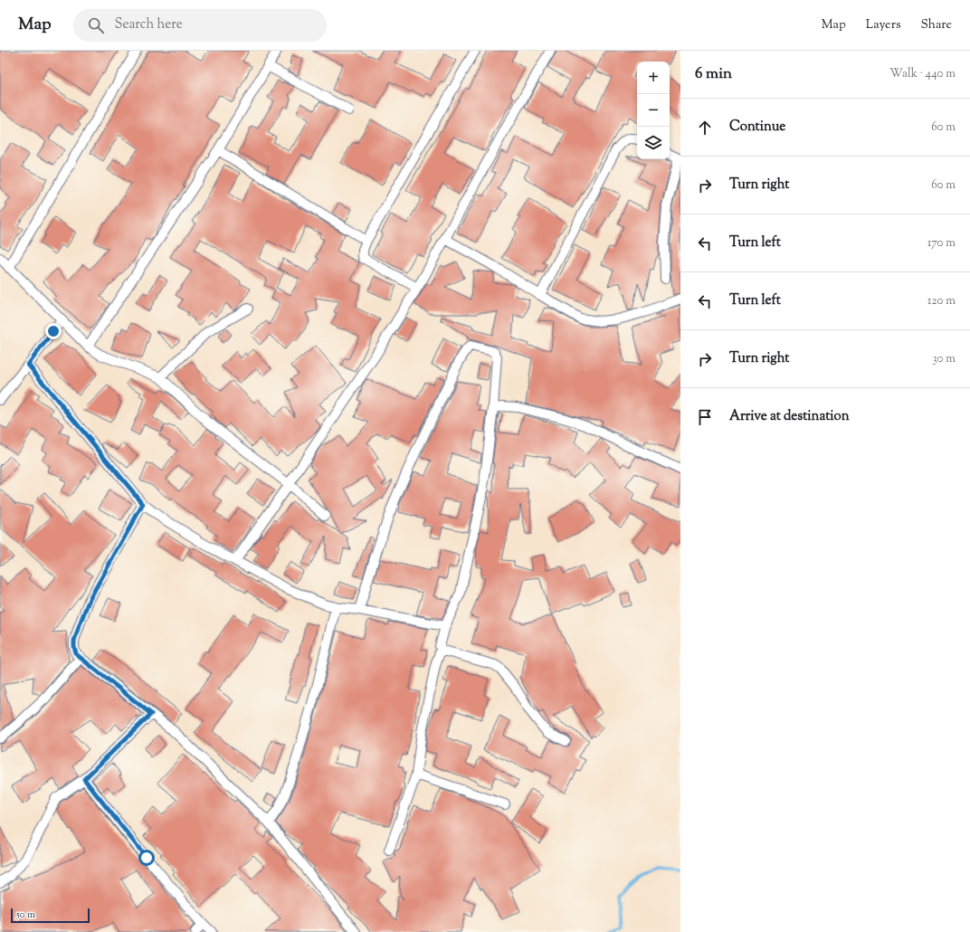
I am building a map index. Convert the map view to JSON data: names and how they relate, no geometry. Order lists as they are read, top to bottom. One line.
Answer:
{"scale_bar":"50 m","page":{"header":"Map","search":"Search here","nav":["Map","Layers","Share"],"heading":["6 min","Walk · 440 m"],"map_buttons":["+","−"],"list":[["Continue","60 m"],["Turn right","60 m"],["Turn left","170 m"],["Turn left","120 m"],["Turn right","30 m"],"Arrive at destination"],"scale":"50 m"}}
